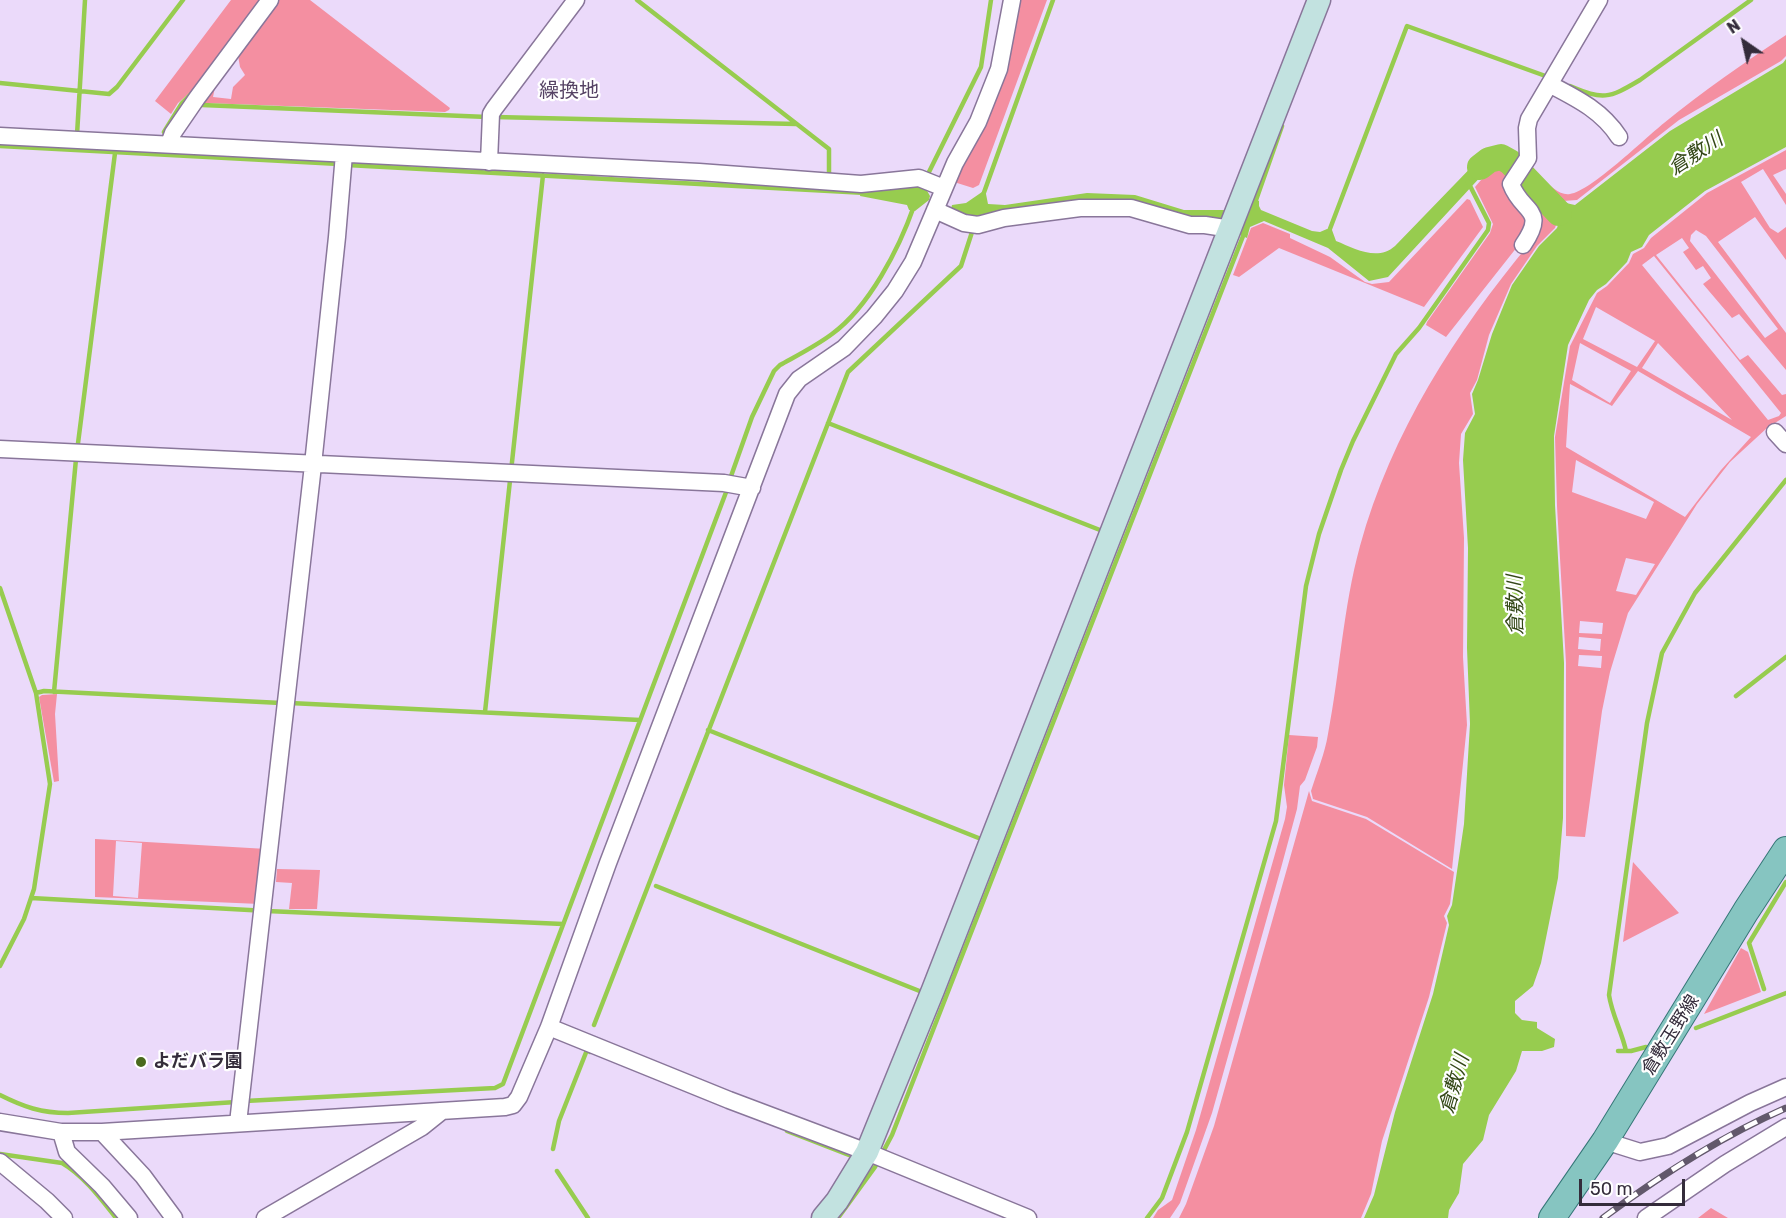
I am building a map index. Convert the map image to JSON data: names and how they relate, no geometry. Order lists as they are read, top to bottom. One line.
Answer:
{"streets":{"main road":["倉敷玉野線"]},"districts":["繰換地"],"water":["倉敷川"],"places":["よだバラ園"],"scale_bar":"50 m","north":"top left"}
